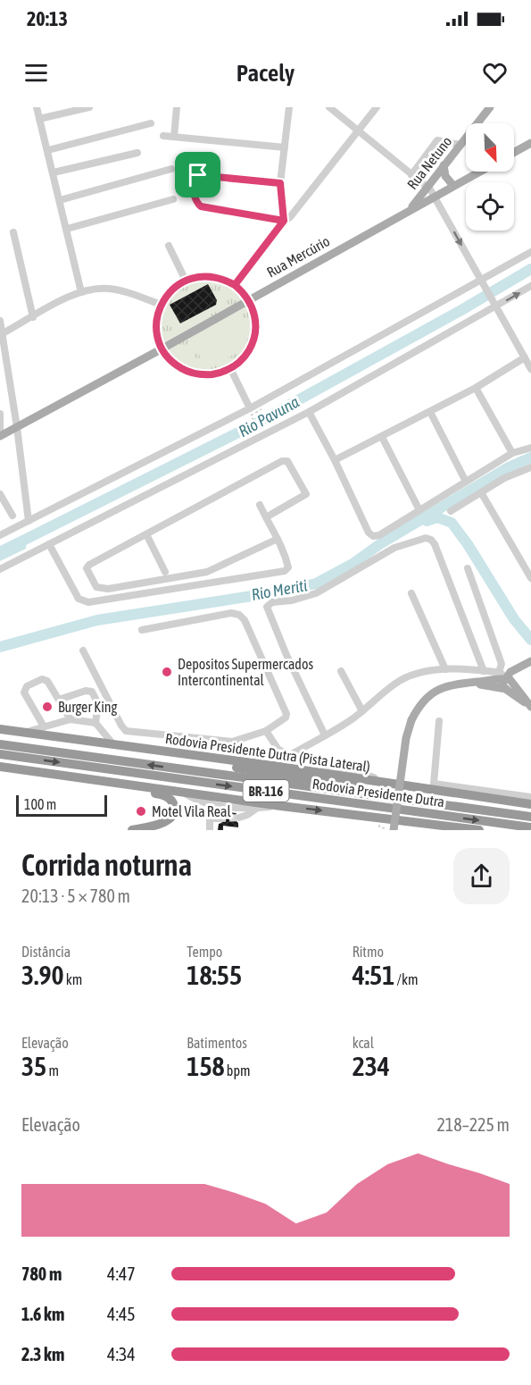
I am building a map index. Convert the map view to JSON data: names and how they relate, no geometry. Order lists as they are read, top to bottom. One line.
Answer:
{"streets":{"highway":["Rodovia Presidente Dutra (Pista Lateral)","BR-116","Rodovia Presidente Dutra"],"main road":["Rua Netuno","Rua Mercúrio"]},"crossings":[["Rua Netuno","Rua Mercúrio"]],"water":["Rio Pavuna","Rio Meriti"],"places":["Depositos Supermercados Intercontinental","Burger King","Motel Vila Real"],"scale_bar":"100 m","north":"bottom right","page":{"status":"20:13","header":"Pacely","scale":"100 m","heading":["Corrida noturna","20:13 · 5 × 780 m"],"stats":[["Distância","3.90 km"],["Tempo","18:55"],["Ritmo","4:51 /km"],["Elevação","35 m"],["Batimentos","158 bpm"],["kcal","234"]],"chart":["Elevação","218–225 m"],"list":[{"name":"780 m","note":"4:47"},{"name":"1.6 km","note":"4:45"},{"name":"2.3 km","note":"4:34"}]}}
